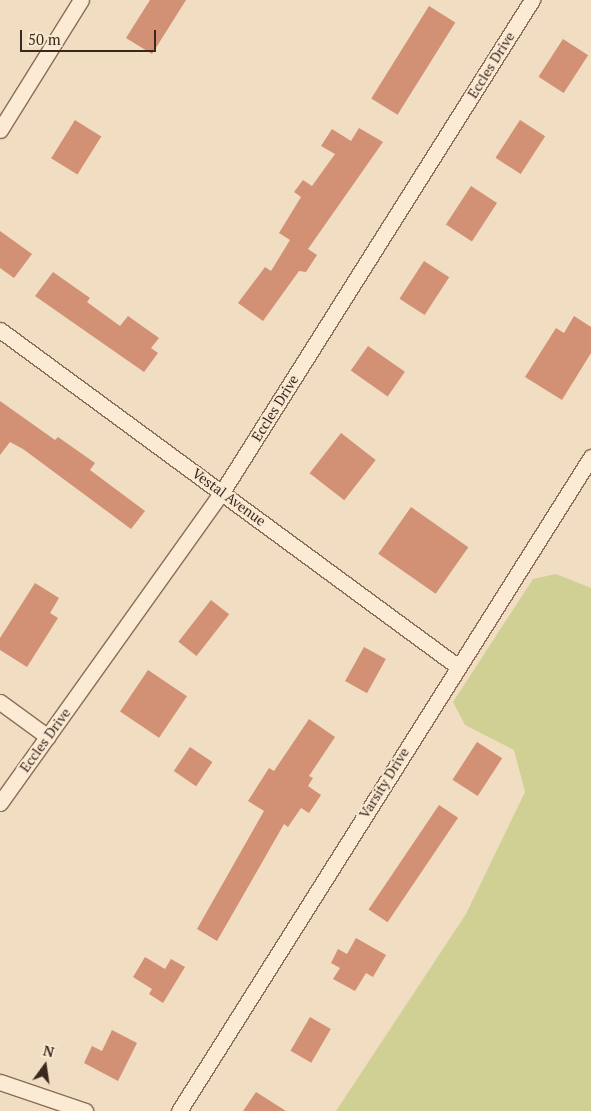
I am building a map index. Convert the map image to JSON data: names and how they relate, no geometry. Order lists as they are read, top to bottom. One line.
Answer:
{"streets":{"street":["Eccles Drive","Vestal Avenue","Varsity Drive"]},"crossings":[["Eccles Drive","Vestal Avenue"],["Vestal Avenue","Varsity Drive"]],"scale_bar":"50 m","north":"top"}
